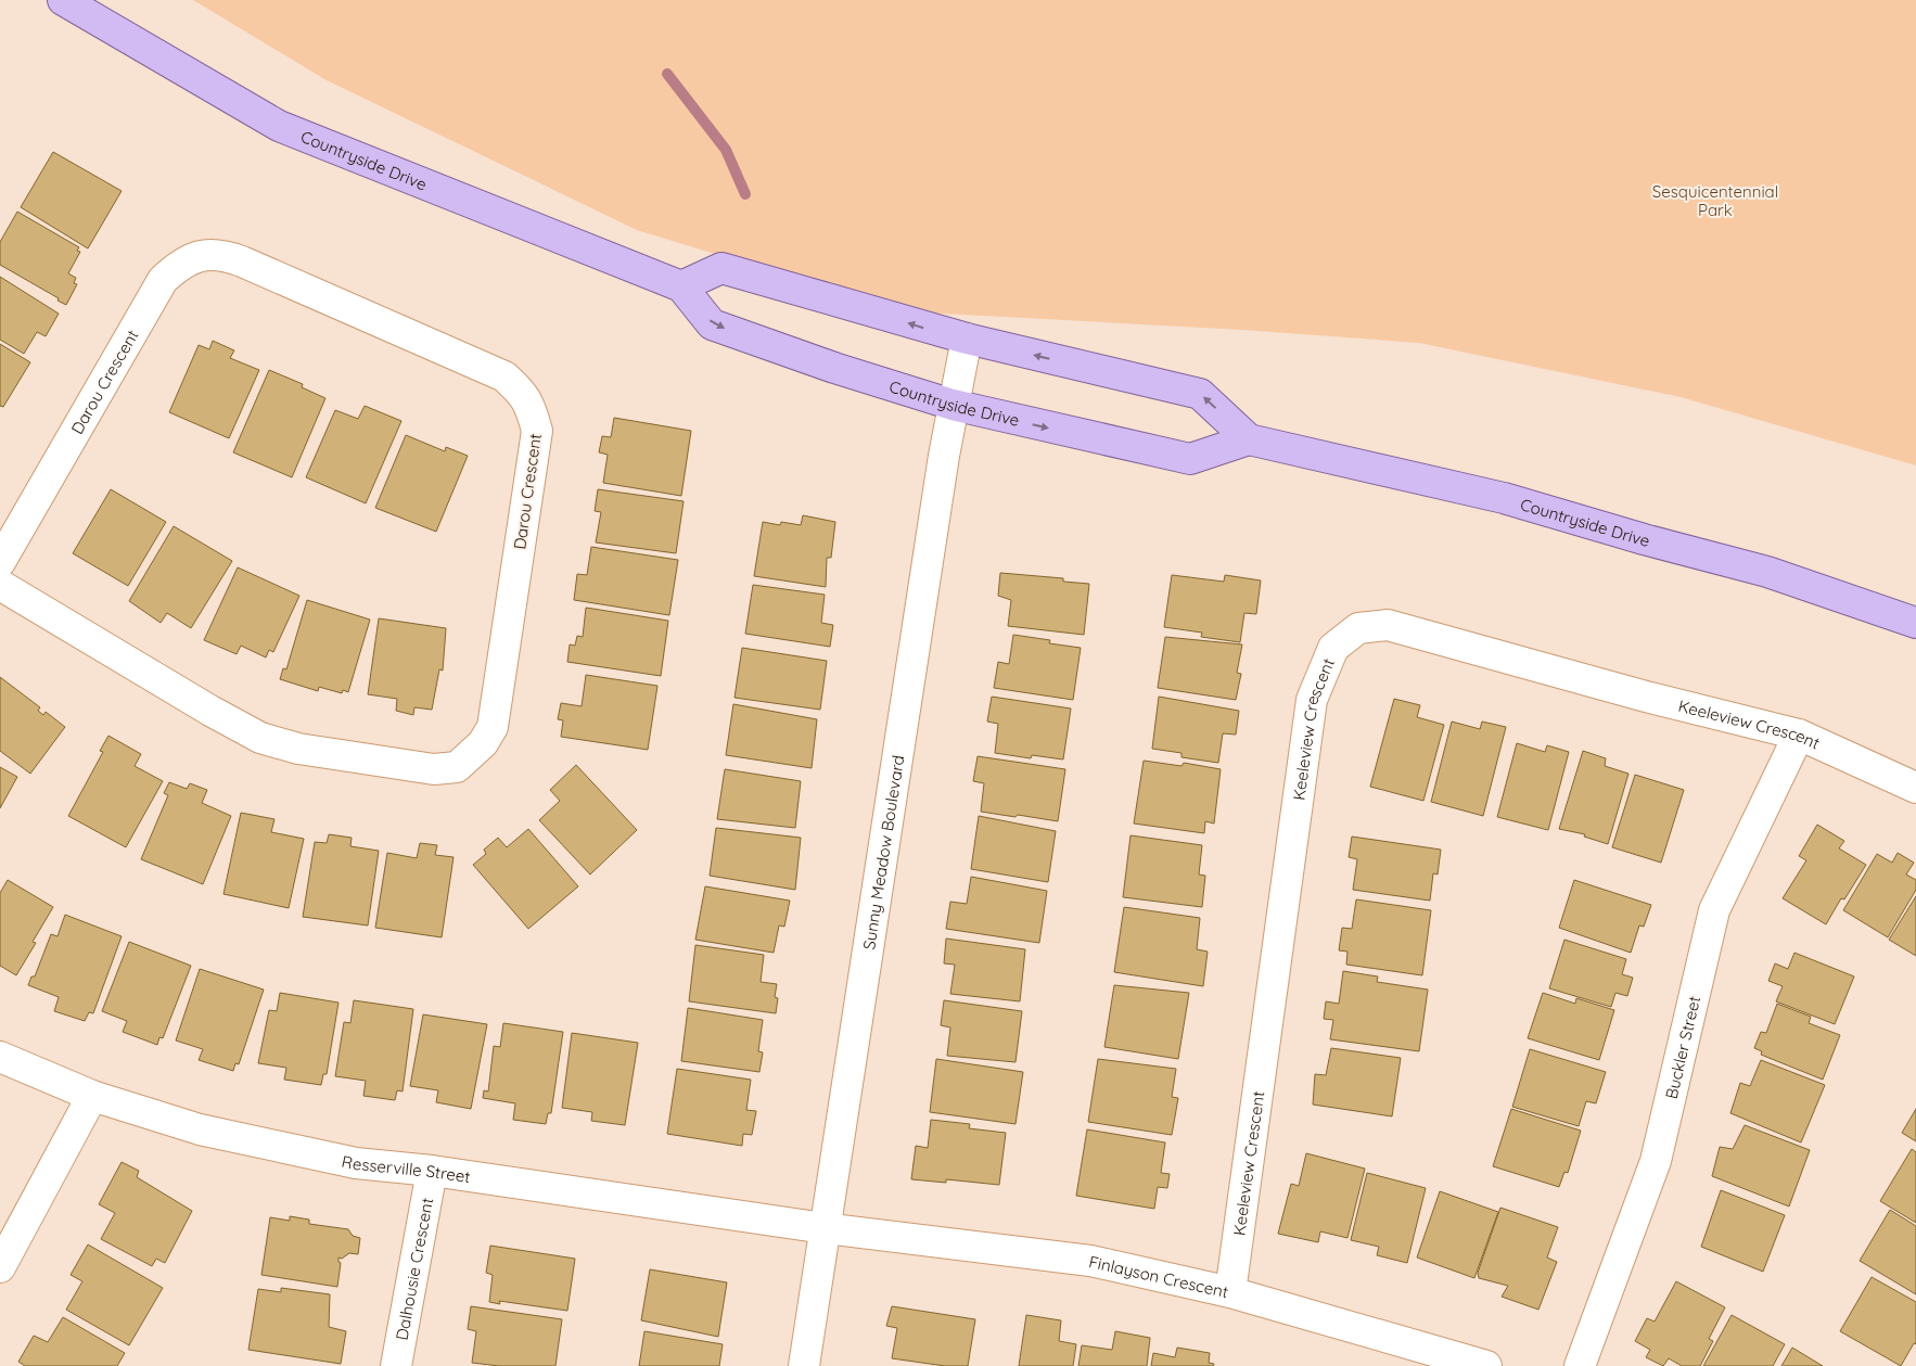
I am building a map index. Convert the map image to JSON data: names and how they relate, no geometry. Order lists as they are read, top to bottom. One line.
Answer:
{"streets":{"main road":["Countryside Drive"],"street":["Darou Crescent","Keeleview Crescent","Sunny Meadow Boulevard","Buckler Street","Resserville Street","Dalhousie Crescent","Finlayson Crescent"]},"crossings":[["Countryside Drive","Sunny Meadow Boulevard"],["Keeleview Crescent","Buckler Street"],["Keeleview Crescent","Finlayson Crescent"],["Sunny Meadow Boulevard","Resserville Street"],["Sunny Meadow Boulevard","Finlayson Crescent"],["Resserville Street","Dalhousie Crescent"],["Resserville Street","Finlayson Crescent"]],"parks":["Sesquicentennial Park"]}
